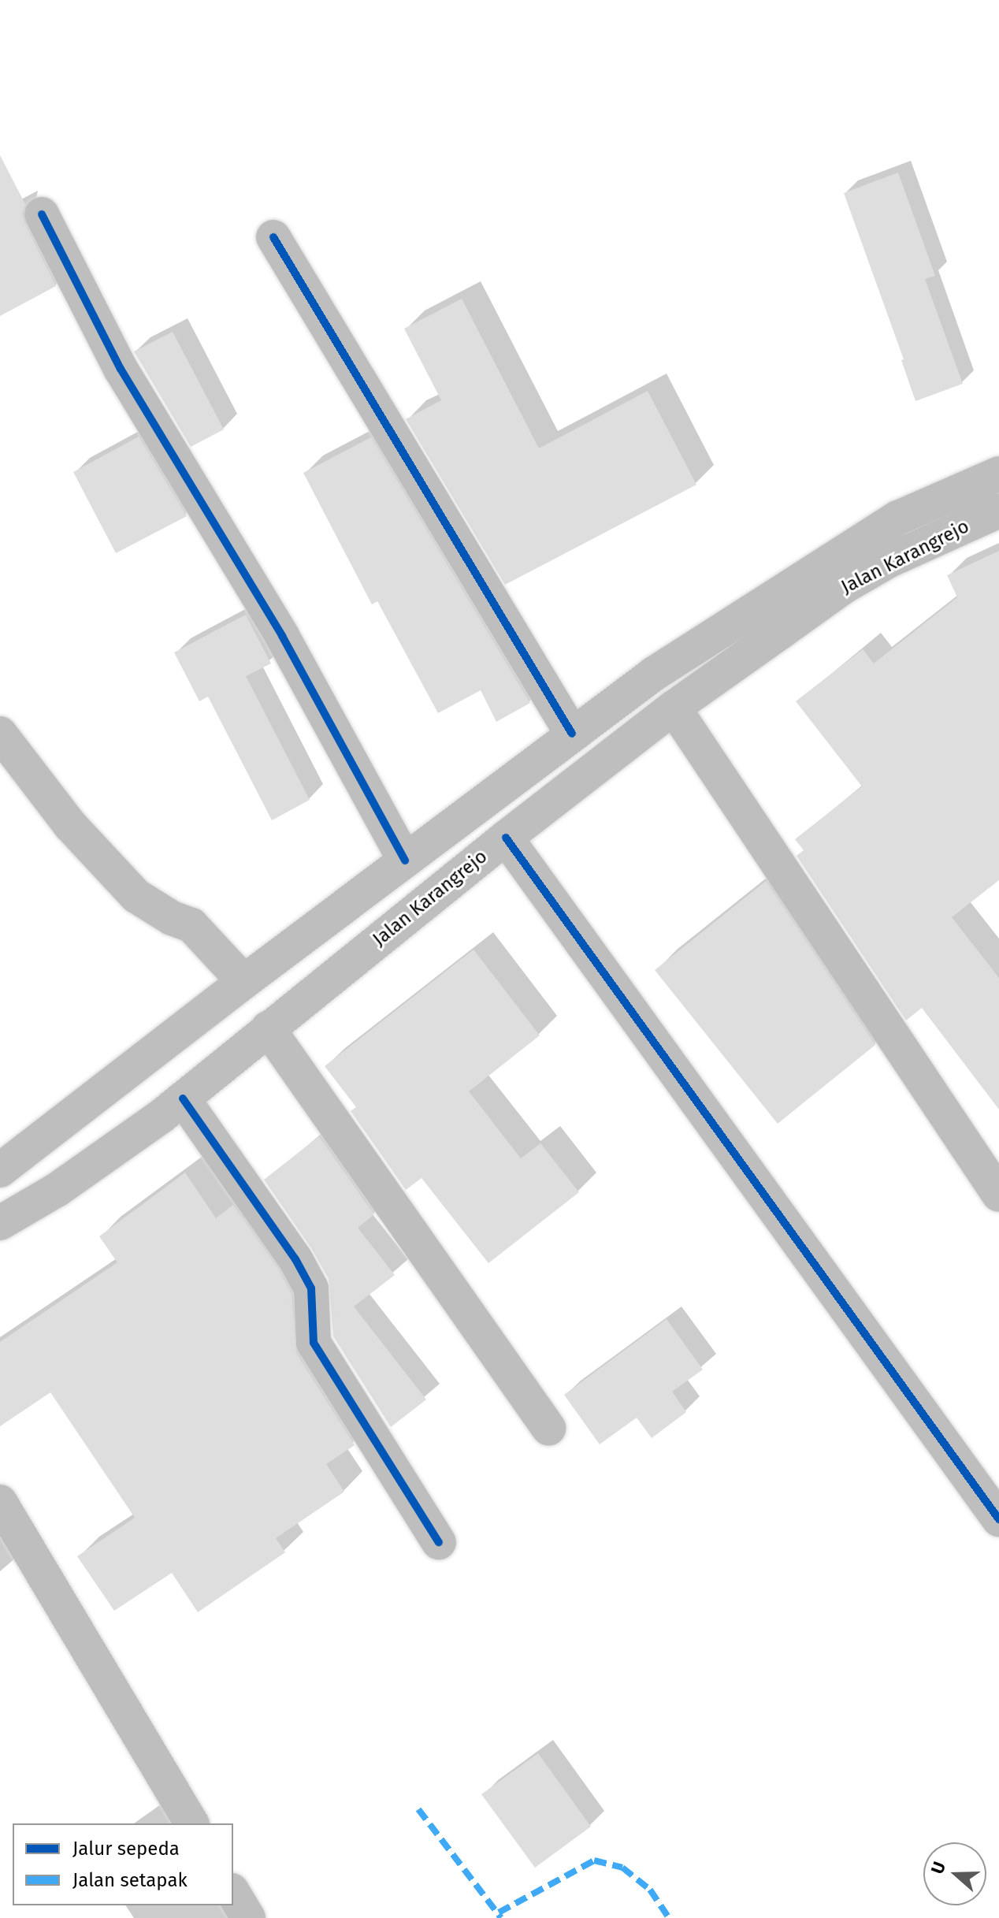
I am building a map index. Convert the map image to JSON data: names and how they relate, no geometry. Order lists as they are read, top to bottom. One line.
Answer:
{"streets":{"street":["Jalan Karangrejo"]},"legend":["Jalur sepeda","Jalan setapak"],"north":"left"}
